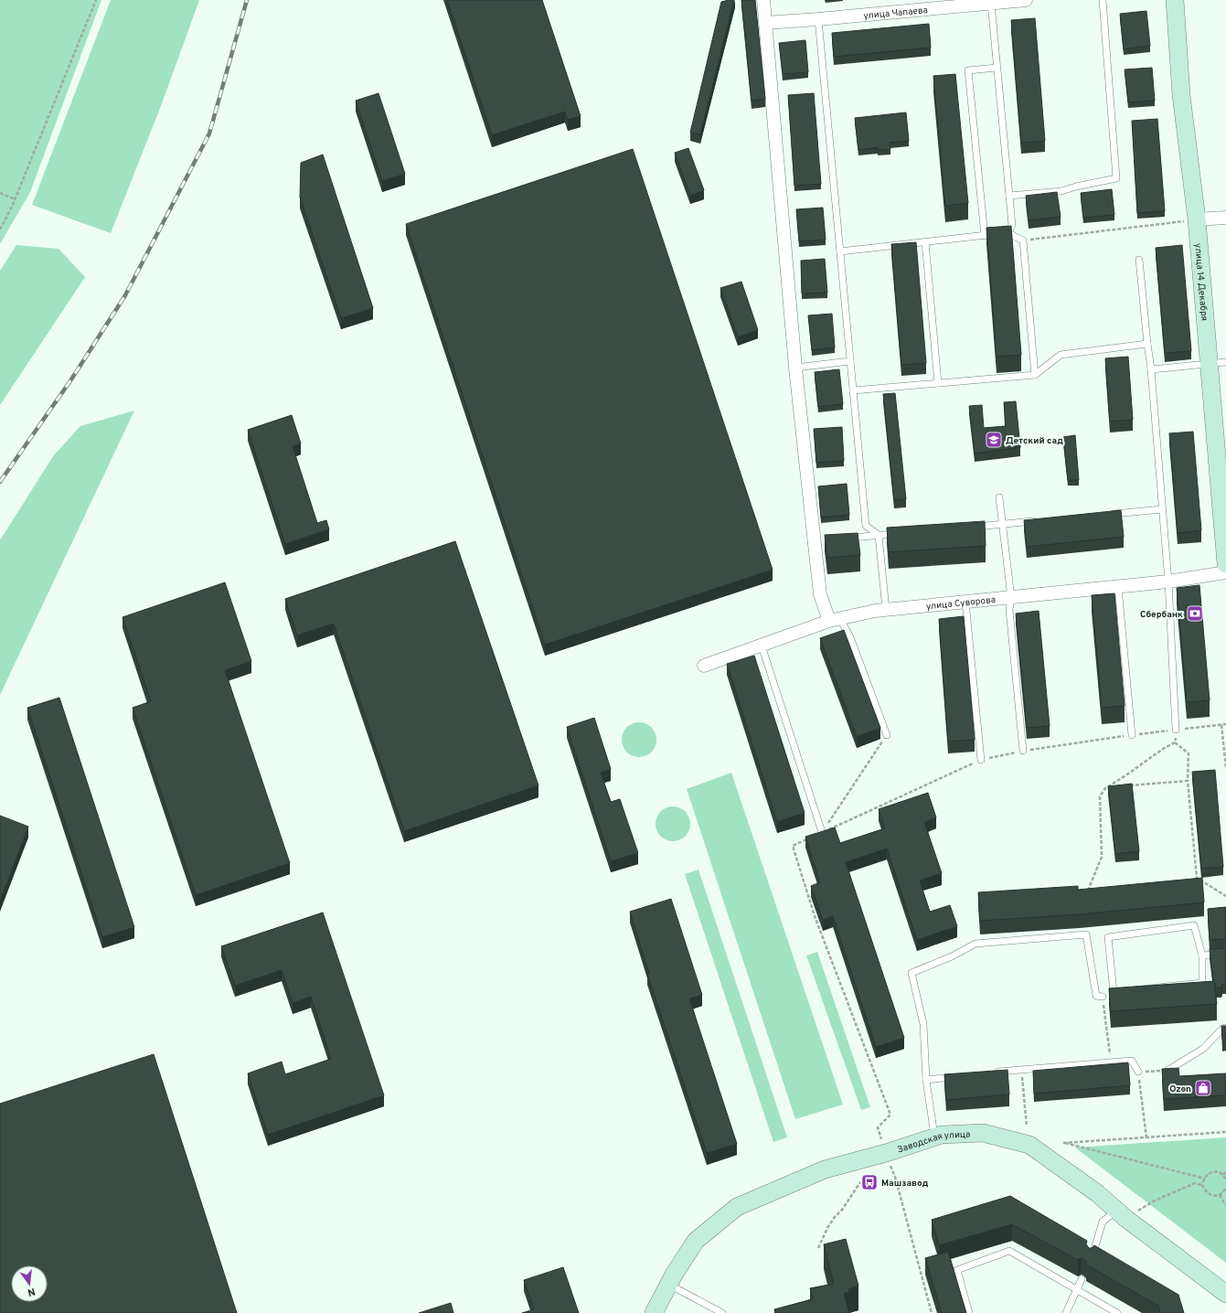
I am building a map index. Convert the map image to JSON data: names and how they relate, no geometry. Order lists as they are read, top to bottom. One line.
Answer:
{"streets":{"main road":["улица 14 Декабря","Заводская улица"],"street":["улица Чапаева","улица Суворова"]},"places":{"school or university":["Детский сад"],"bank":["Сбербанк"],"shop":["Ozon"],"bus stop":["Машзавод"]},"north":"bottom"}
